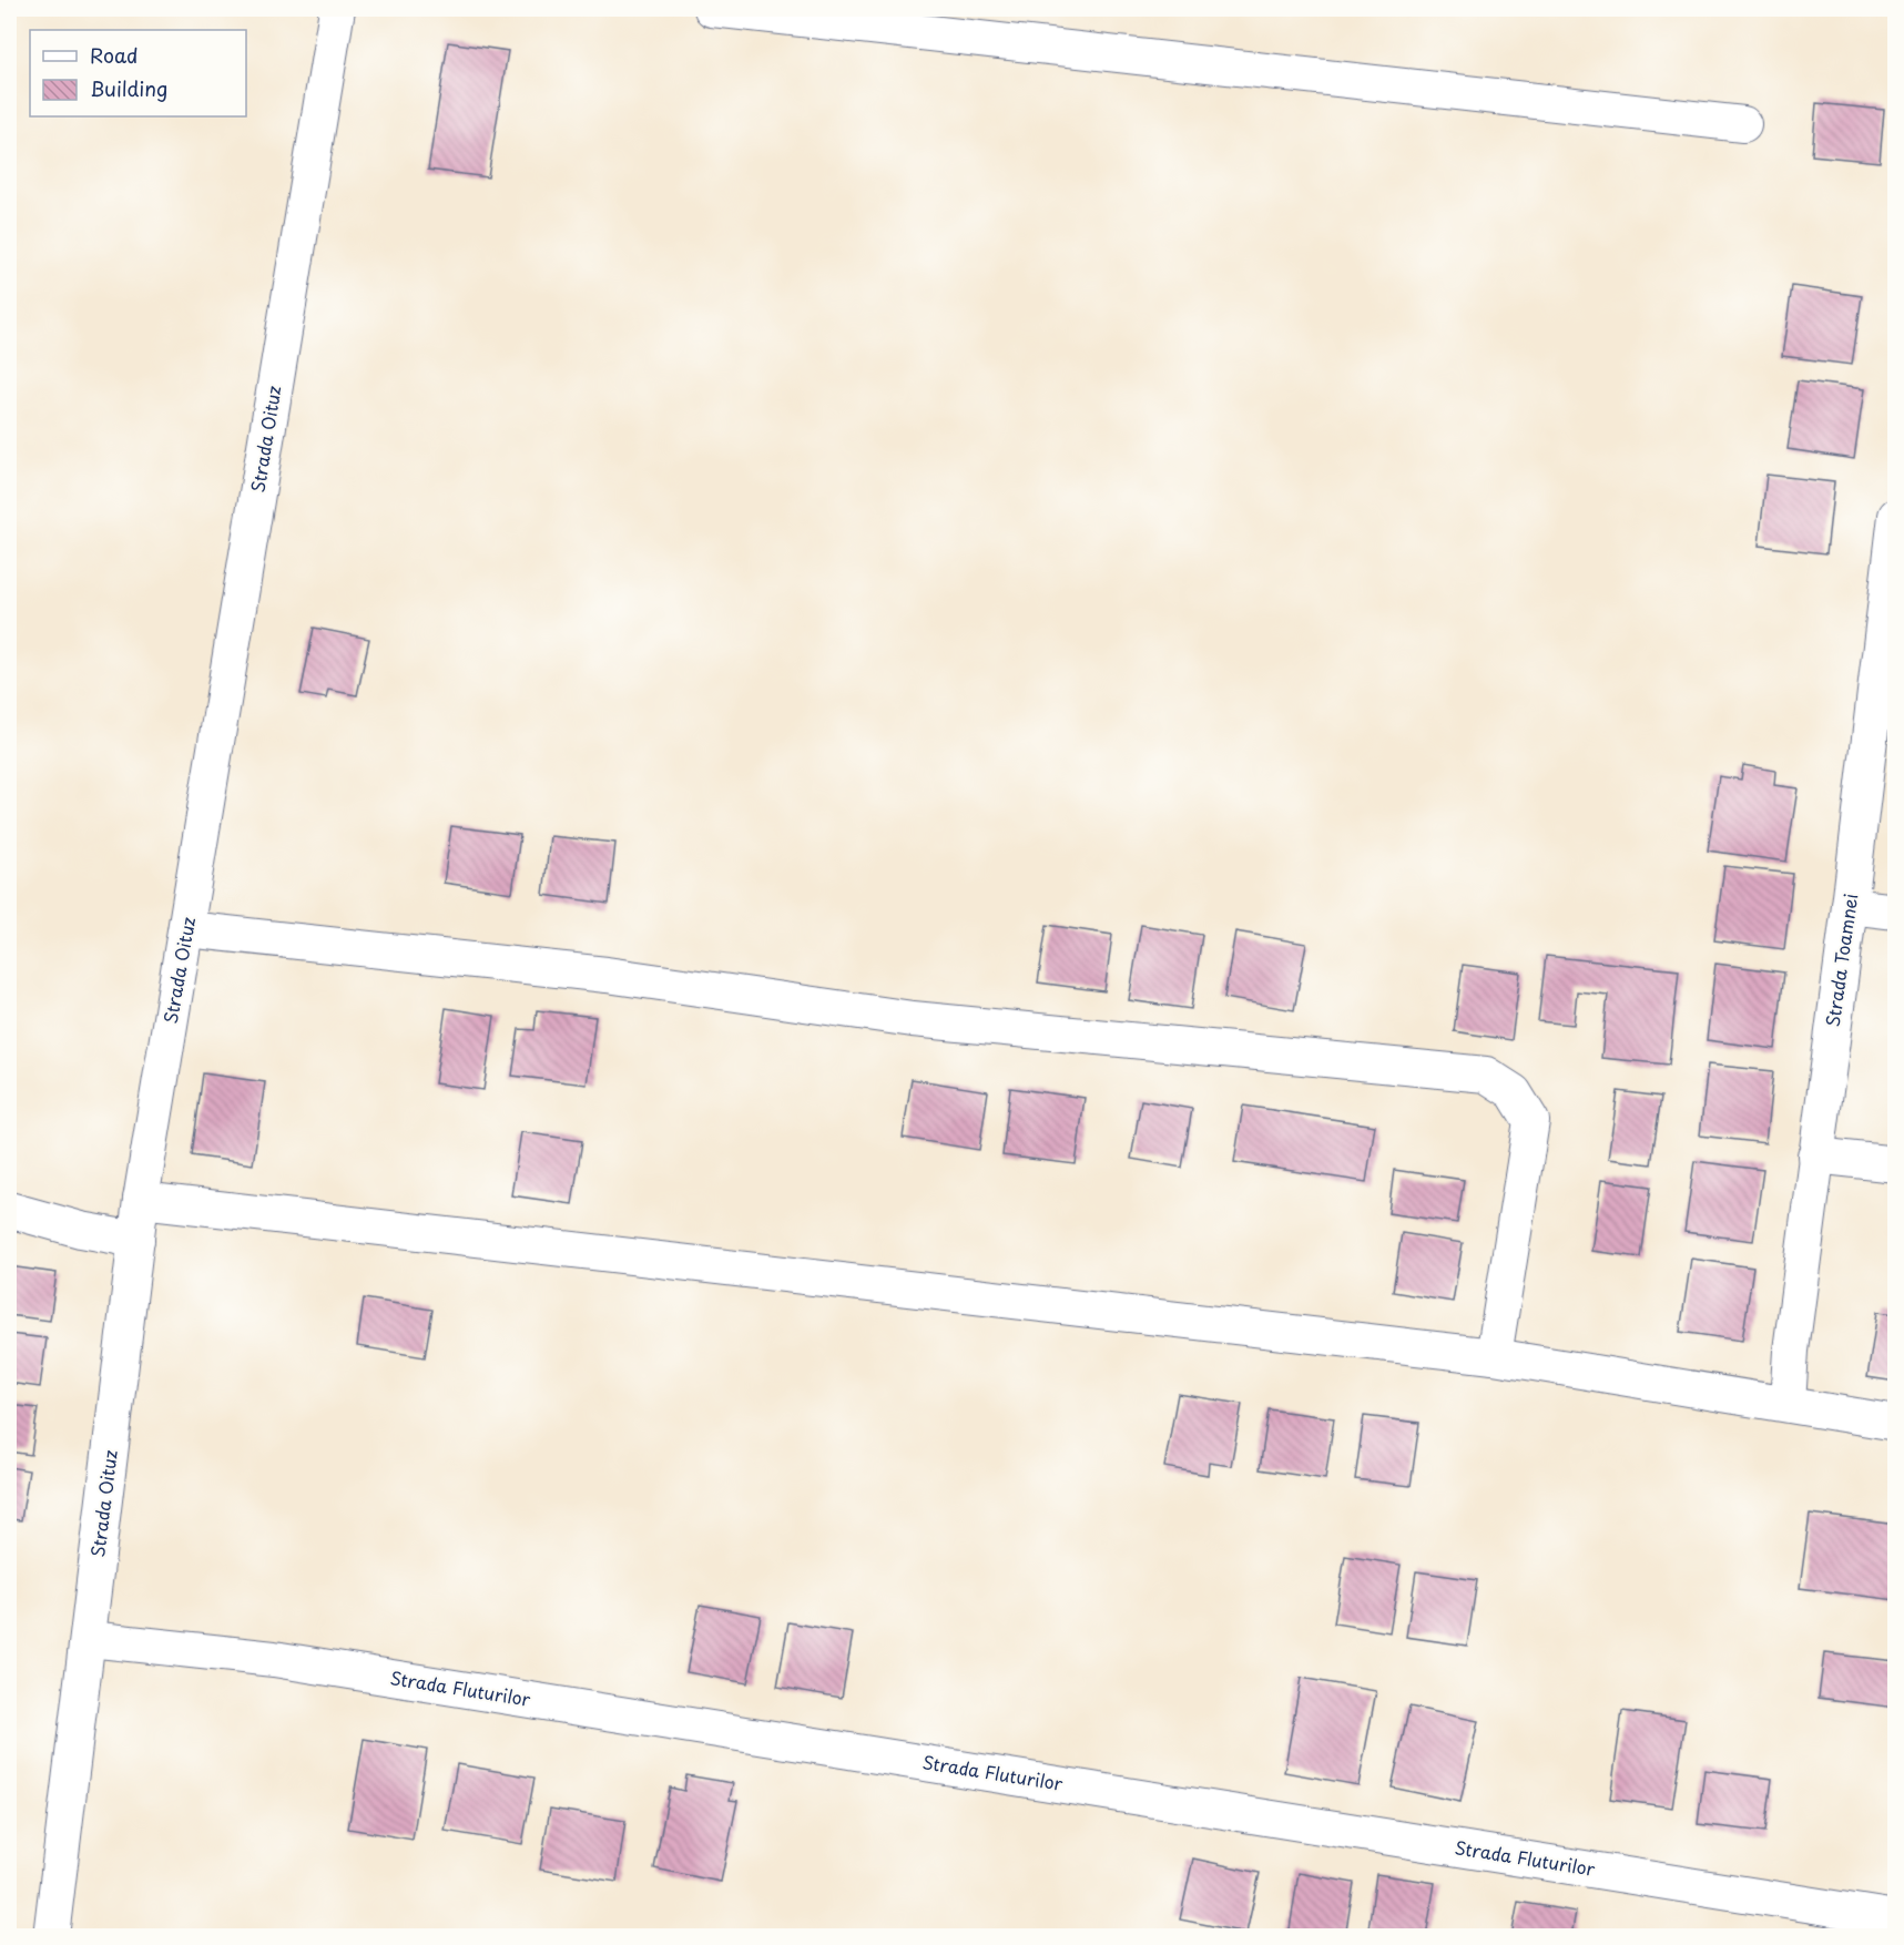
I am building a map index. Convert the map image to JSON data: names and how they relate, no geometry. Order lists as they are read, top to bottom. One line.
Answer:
{"streets":{"street":["Strada Oituz","Strada Toamnei","Strada Fluturilor"]},"crossings":[["Strada Oituz","Strada Fluturilor"]],"legend":["Road","Building"]}
